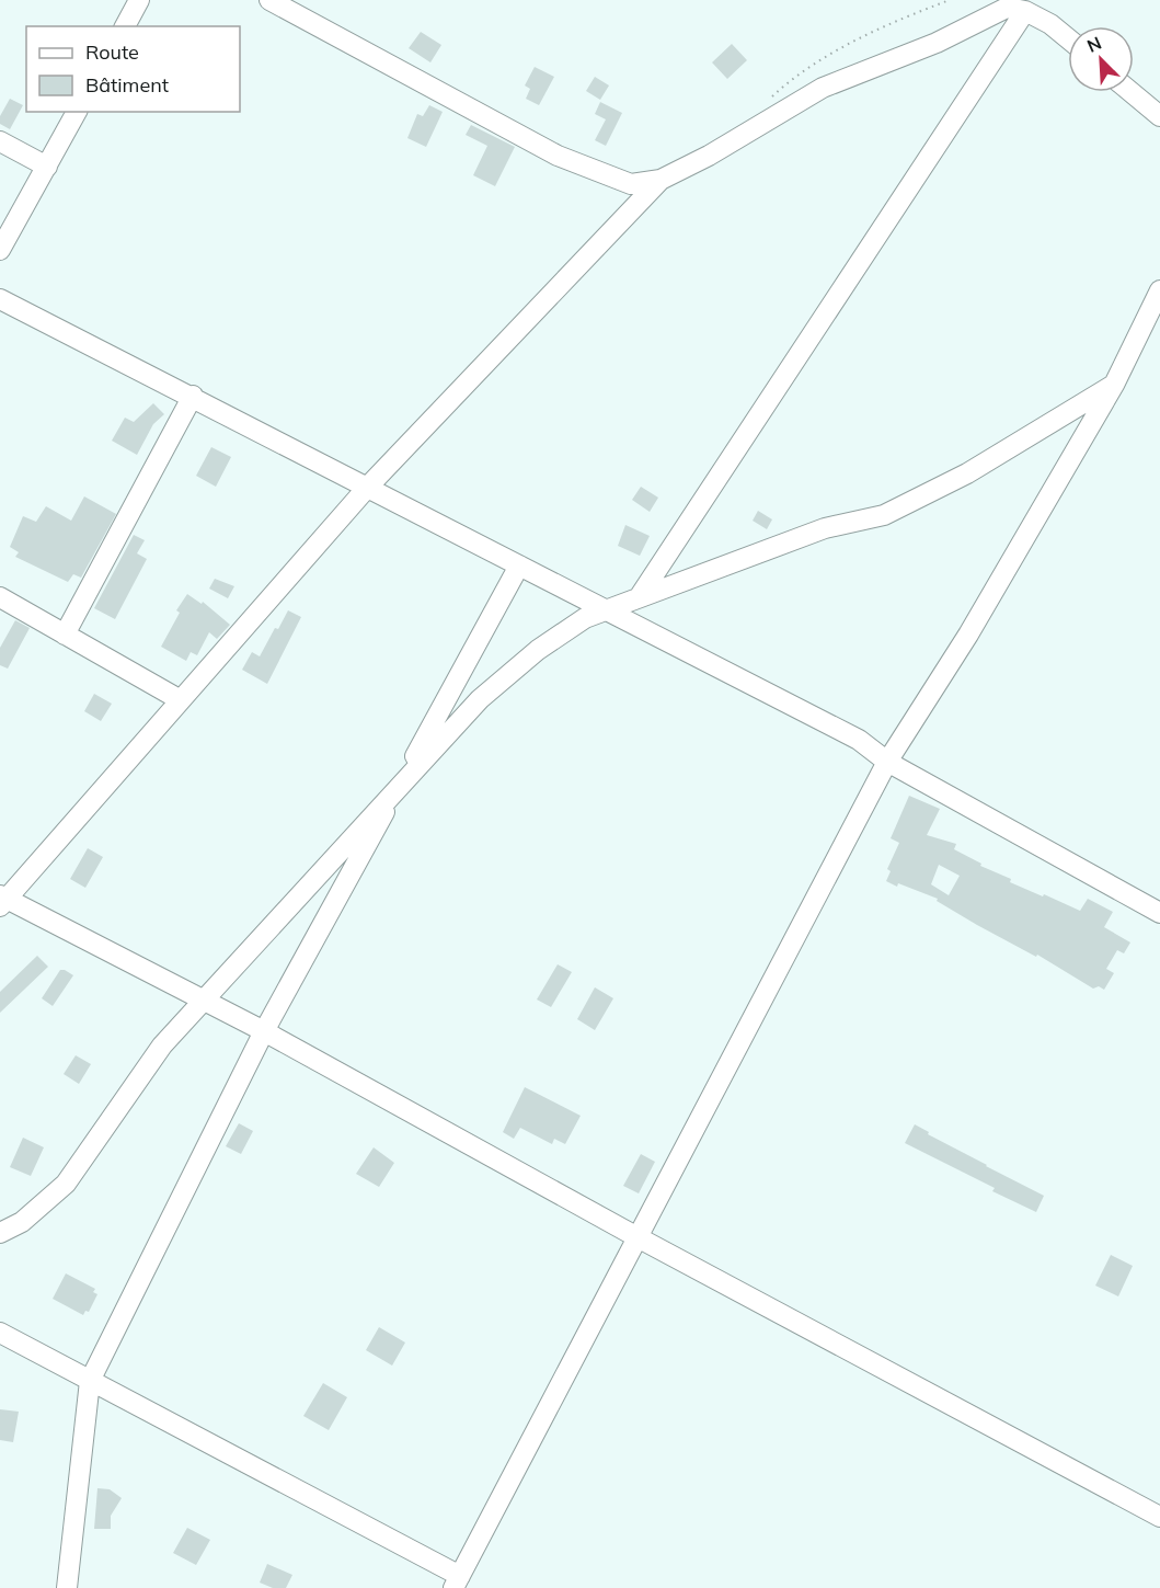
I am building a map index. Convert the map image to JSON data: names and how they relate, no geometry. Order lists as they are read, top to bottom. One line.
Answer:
{"legend":["Route","Bâtiment"],"north":"top left"}
